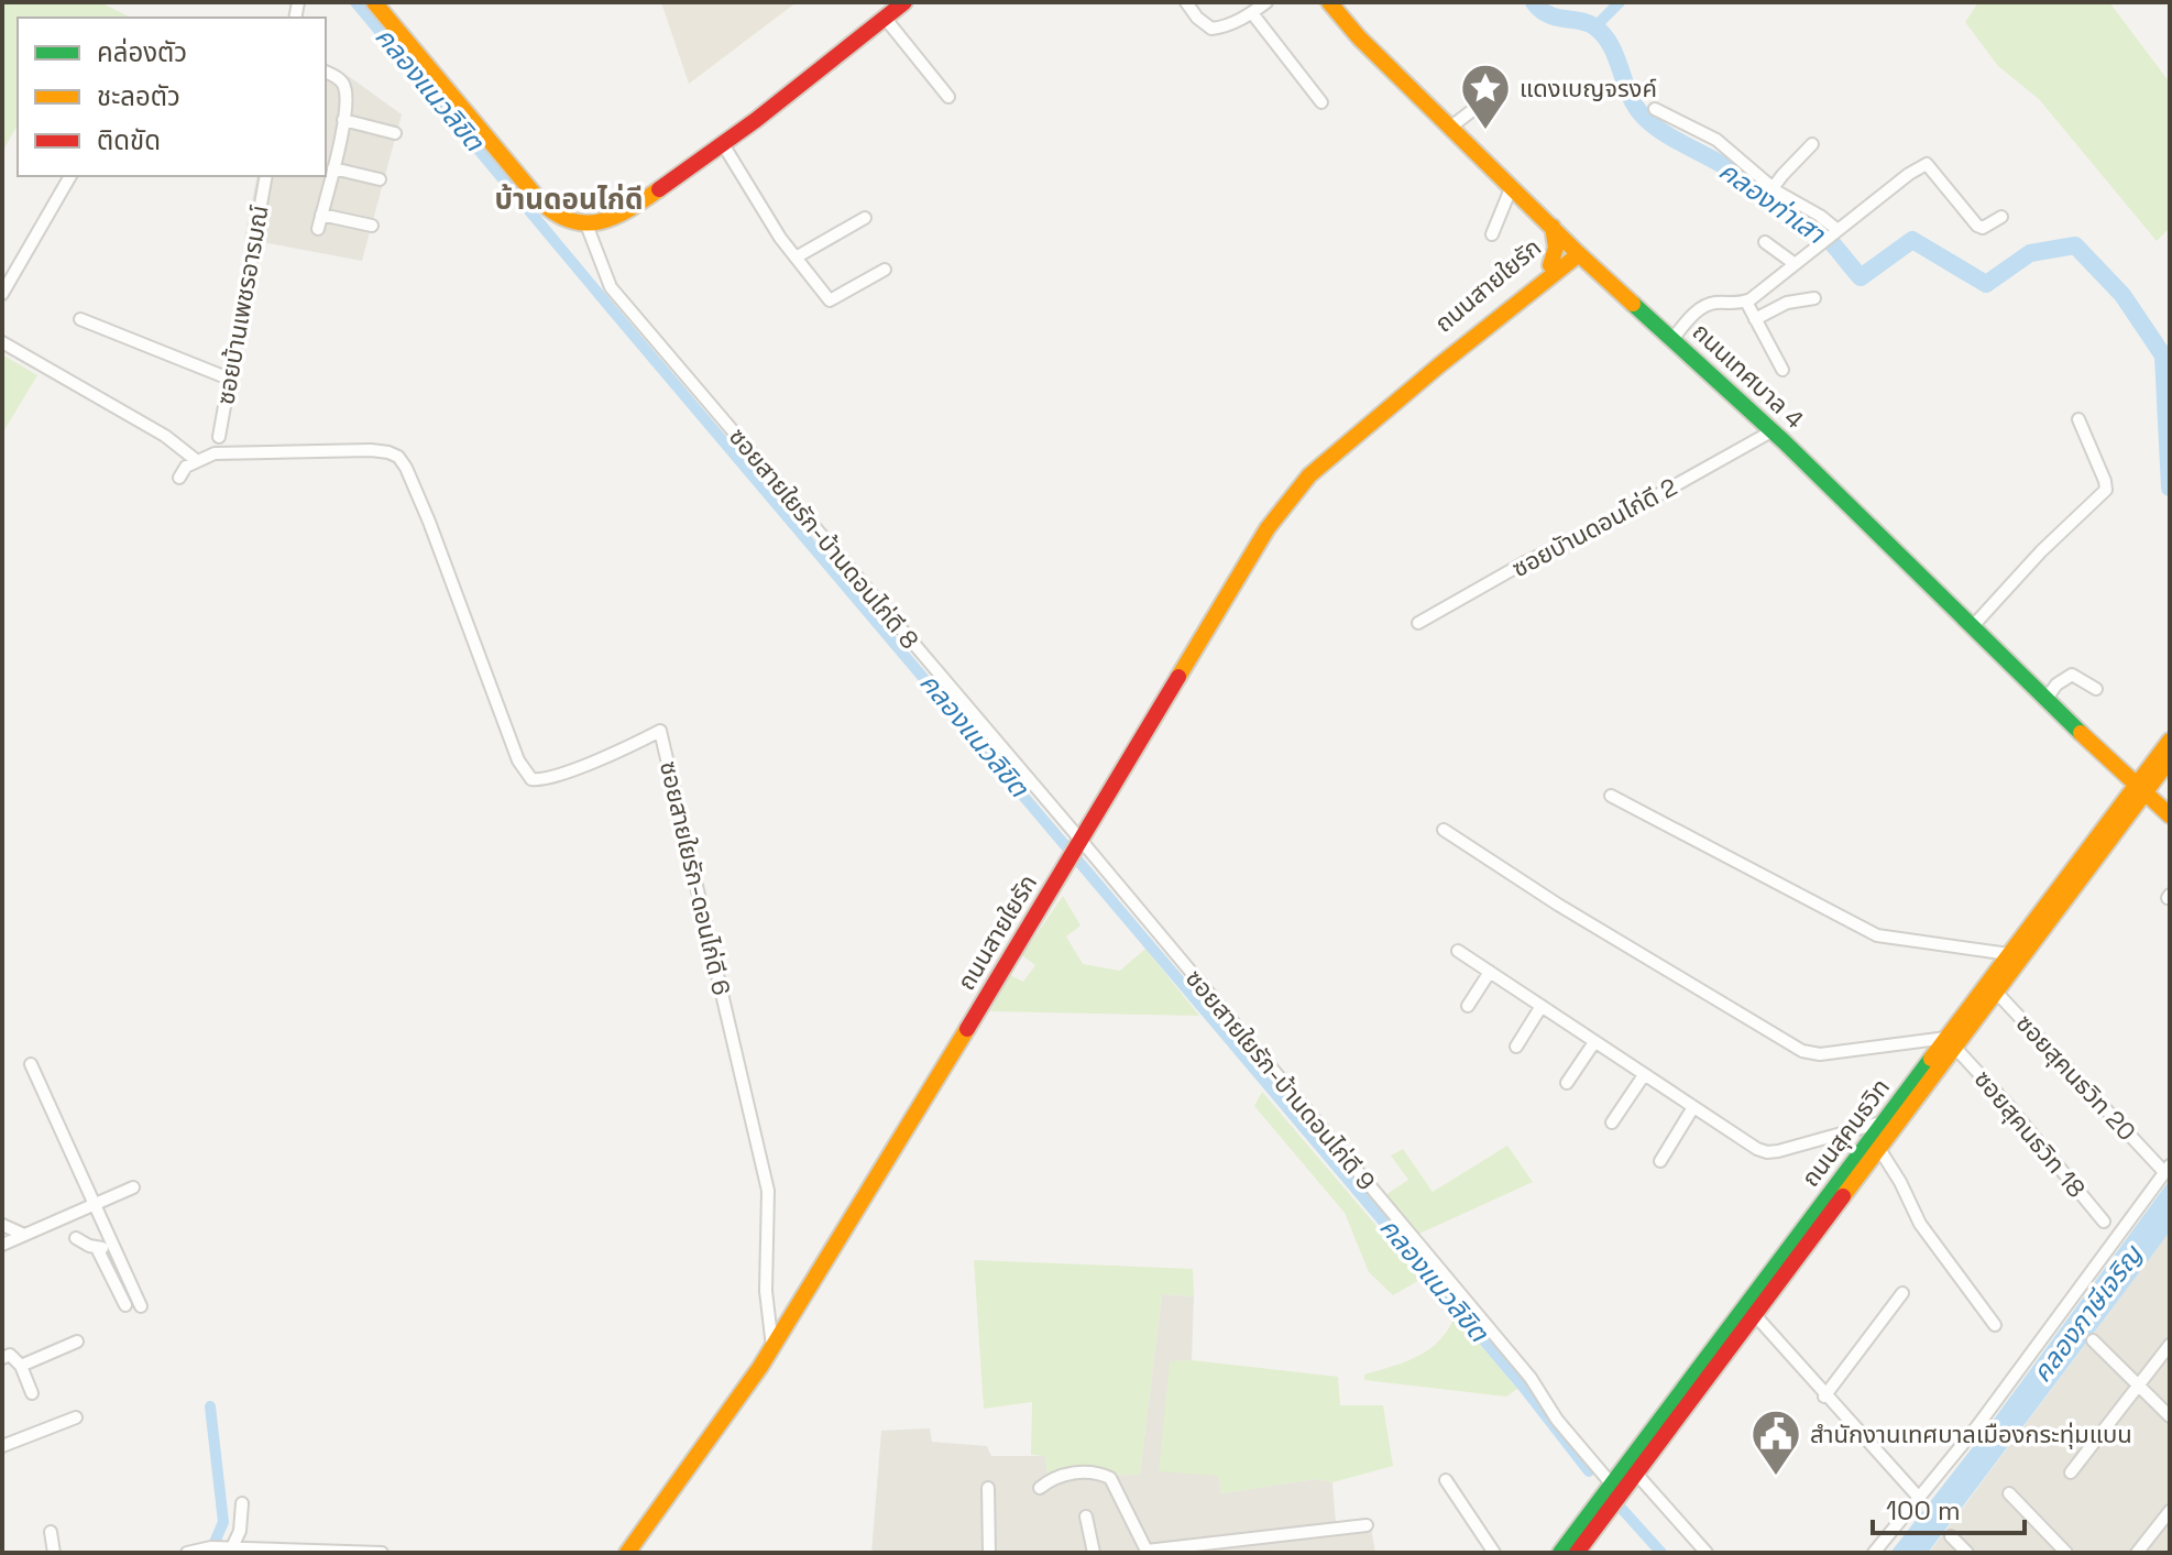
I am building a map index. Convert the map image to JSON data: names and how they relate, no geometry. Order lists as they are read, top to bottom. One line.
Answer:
{"streets":{"street":["ถนนสายใยรัก","ซอยบ้านเพชรอารมณ์","ถนนเทศบาล 4","ซอยบัานดอนไก่ดี 2","ซอยสายใยรัก-บ้านดอนไก่ดี 8","ซอยสายใยรัก-ดอนไก่ดี 6","ซอยสุคนธวิท 20","ซอยสายใยรัก-บ้านดอนไก่ดี 9","ถนนสุคนธวิท","ซอยสุคนธวิท 18"]},"crossings":[["ถนนสายใยรัก","ถนนเทศบาล 4"],["ถนนสายใยรัก","ซอยสายใยรัก-บ้านดอนไก่ดี 8"],["ถนนสายใยรัก","ซอยสายใยรัก-ดอนไก่ดี 6"],["ถนนสายใยรัก","ซอยสายใยรัก-บ้านดอนไก่ดี 9"],["ถนนเทศบาล 4","ซอยบัานดอนไก่ดี 2"],["ถนนเทศบาล 4","ถนนสุคนธวิท"],["ซอยสายใยรัก-บ้านดอนไก่ดี 8","ซอยสายใยรัก-บ้านดอนไก่ดี 9"],["ซอยสุคนธวิท 20","ถนนสุคนธวิท"],["ซอยสายใยรัก-บ้านดอนไก่ดี 9","ถนนสุคนธวิท"],["ถนนสุคนธวิท","ซอยสุคนธวิท 18"]],"districts":["บ้านดอนไก่ดี"],"water":["คลองแนวลิขิต","คลองท่าเสา","คลองภาษีเจริญ"],"places":{"place":["แดงเบญจรงค์"],"public building":["สำนักงานเทศบาลเมืองกระทุ่มแบน"]},"legend":["คล่องตัว","ชะลอตัว","ติดขัด"],"scale_bar":"100 m"}
